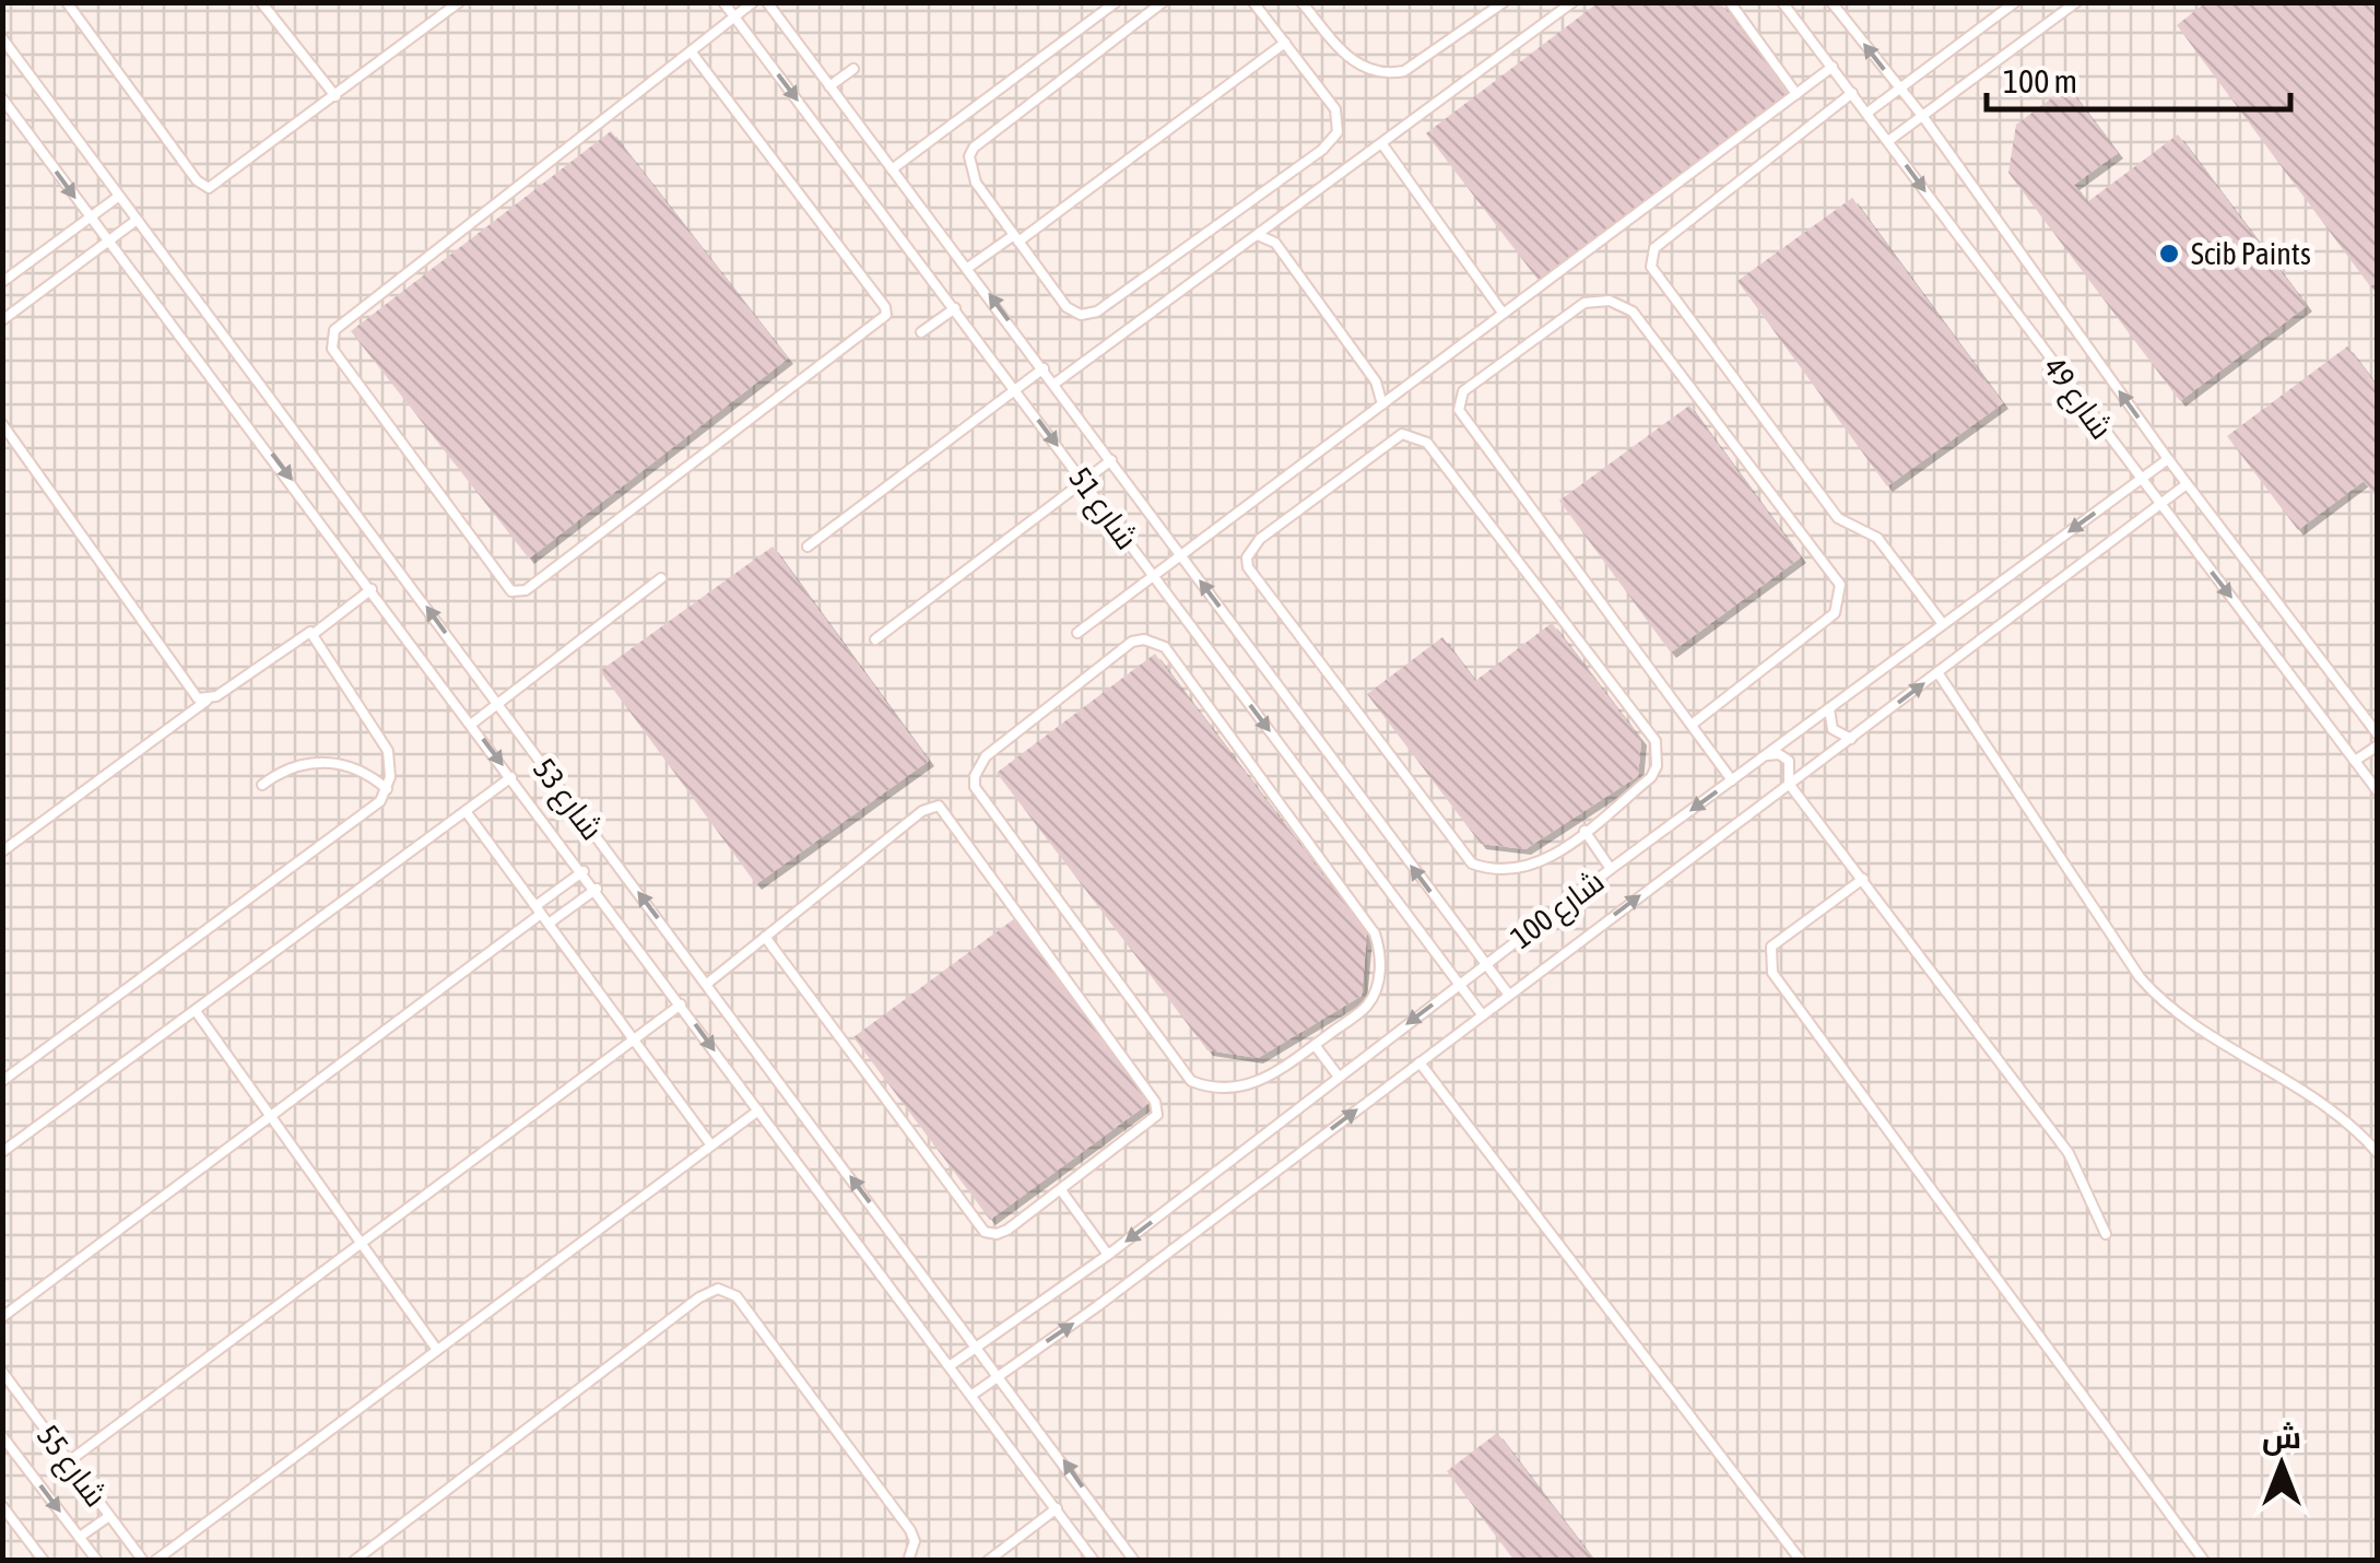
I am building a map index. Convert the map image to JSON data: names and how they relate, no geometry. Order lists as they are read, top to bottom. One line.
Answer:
{"streets":{"lane":["شارع 49","شارع 51","شارع 53","شارع 100","شارع 55"]},"crossings":[["شارع 49","شارع 100"],["شارع 51","شارع 100"],["شارع 53","شارع 100"]],"places":["Scib Paints"],"scale_bar":"100 m","north":"top"}
